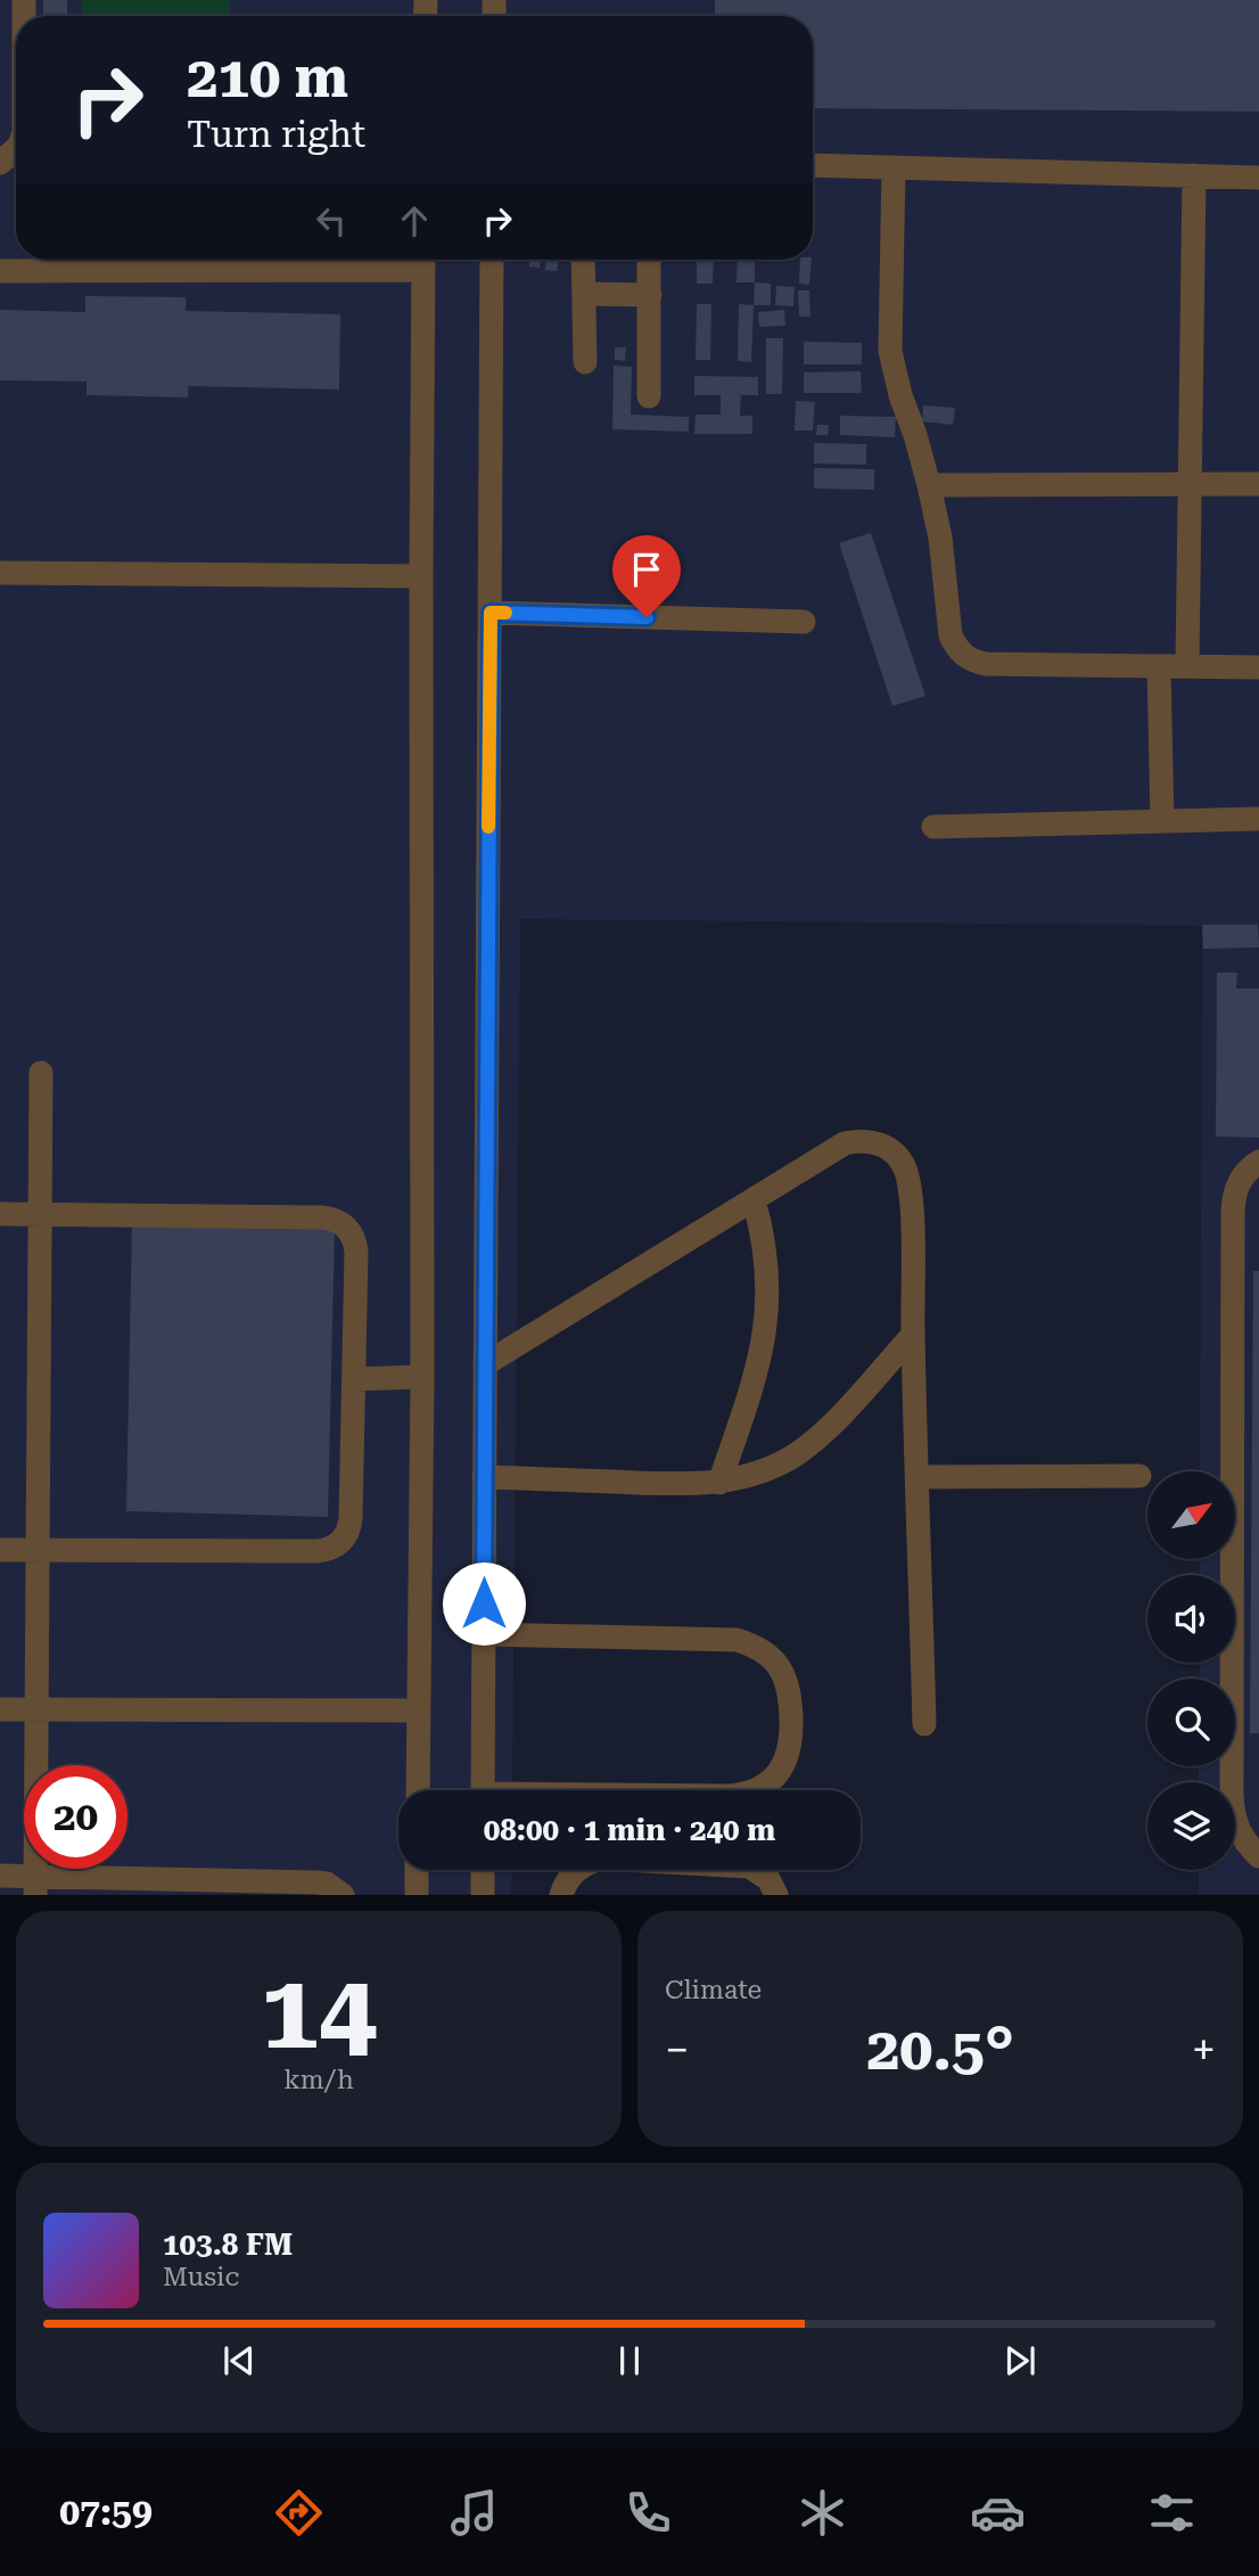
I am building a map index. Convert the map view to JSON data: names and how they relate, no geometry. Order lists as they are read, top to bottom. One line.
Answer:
{"north":"top right","page":{"turn":["210 m","Turn right"],"limit":"20","trip":"08:00 · 1 min · 240 m","tile":[["14","km/h"],"Climate"],"heat":["−","20.5°","+"],"song":["103.8 FM","Music"],"tabs":"07:59"}}
